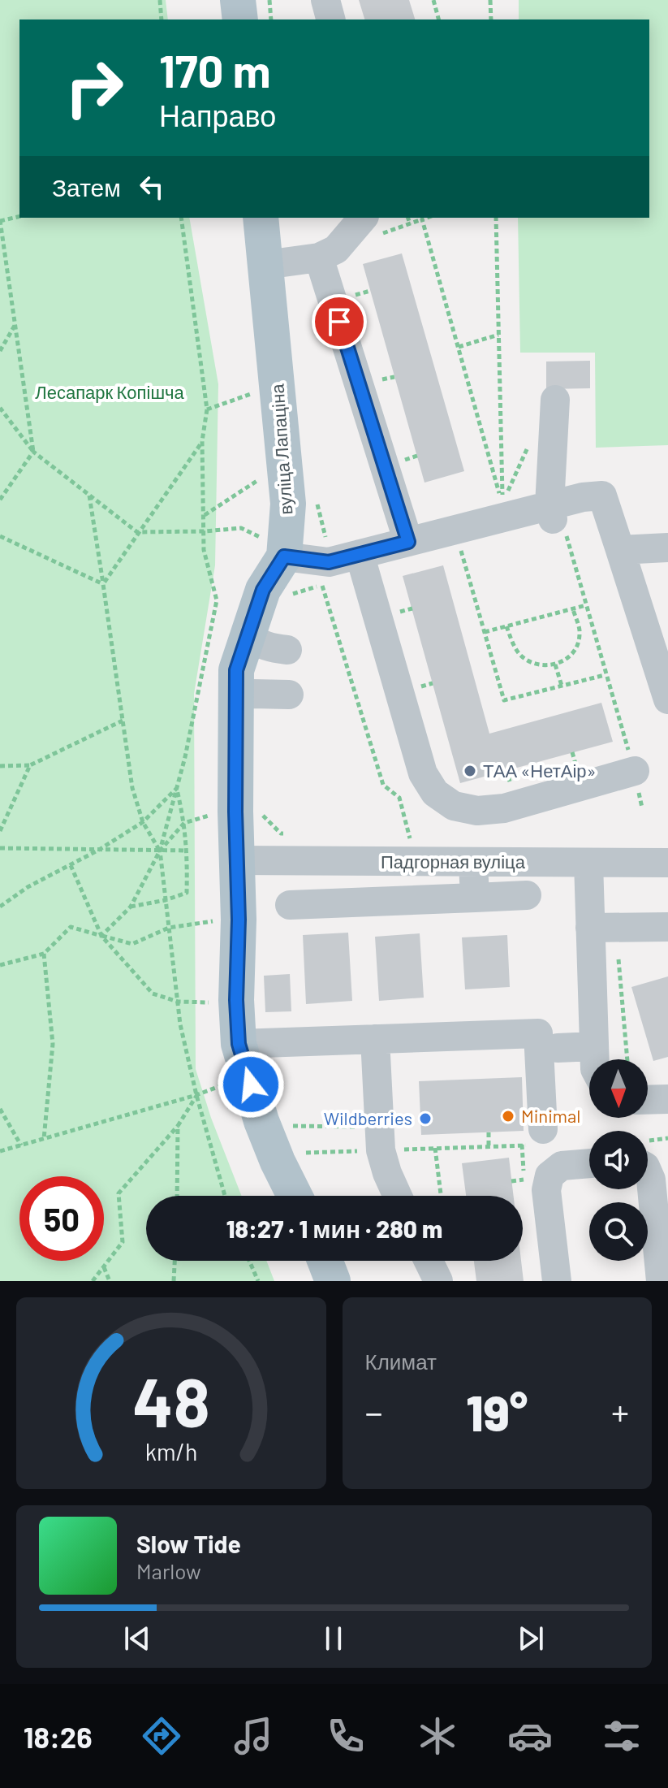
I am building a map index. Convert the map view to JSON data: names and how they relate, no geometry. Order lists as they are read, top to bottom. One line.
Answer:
{"streets":{"main road":["вуліца Лапаціна"],"street":["Падгорная вуліца"]},"crossings":[["вуліца Лапаціна","Падгорная вуліца"]],"parks":["Лесапарк Копішча"],"places":["ТАА «НетАір»","Minimal","Wildberries"],"north":"bottom","page":{"turn":["170 m","Направо"],"then":"Затем","limit":"50","trip":"18:27 · 1 мин · 280 m","tile":"Климат","heat":["−","19°","+"],"song":["Slow Tide","Marlow"],"tabs":"18:26","gauge":["48","km/h"]}}
